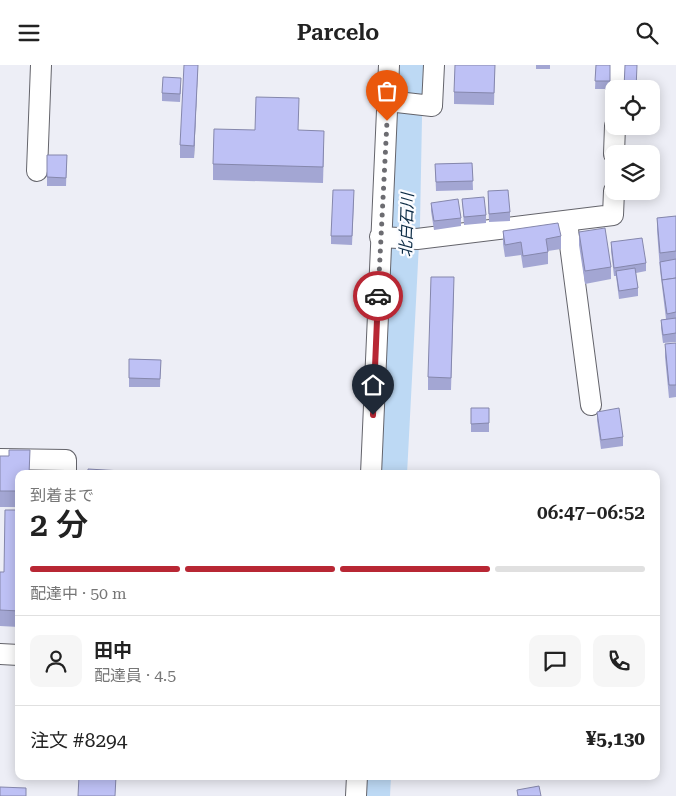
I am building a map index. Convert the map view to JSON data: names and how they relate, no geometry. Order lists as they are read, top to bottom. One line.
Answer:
{"water":["北白石川"],"page":{"header":"Parcelo","heading":["2 分","到着まで","06:47–06:52"],"panel":["田中","配達員 · 4.5","注文 #8294","¥5,130"],"bar":"配達中 · 50 m"}}
